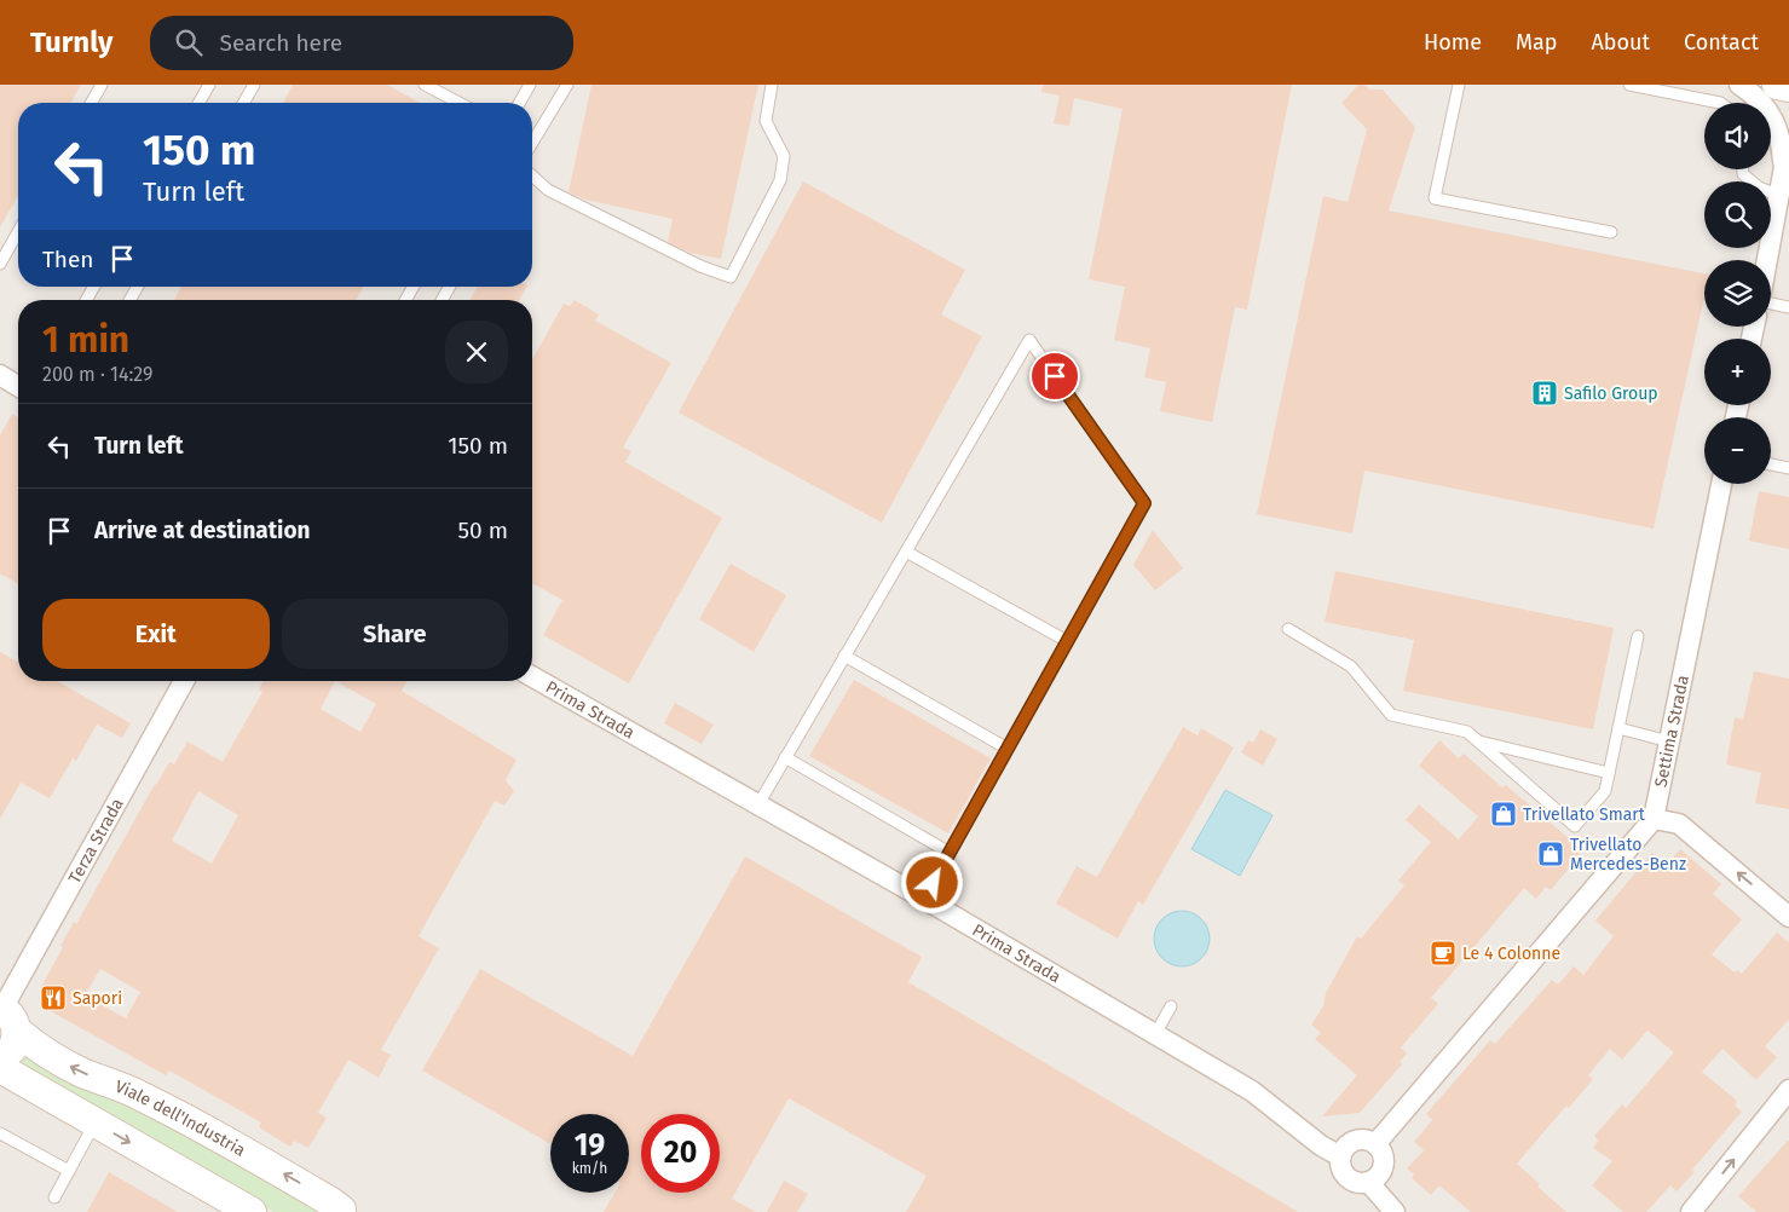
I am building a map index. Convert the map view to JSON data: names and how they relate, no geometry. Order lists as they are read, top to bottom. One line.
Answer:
{"streets":{"street":["Prima Strada","Settima Strada","Terza Strada","Viale dell'Industria"]},"crossings":[["Prima Strada","Settima Strada"],["Terza Strada","Viale dell'Industria"]],"places":{"building":["Safilo Group"],"shop":["Trivellato Smart","Trivellato Mercedes-Benz"],"cafe":["Le 4 Colonne"],"restaurant":["Sapori"]},"page":{"header":"Turnly","search":"Search here","nav":["Home","Map","About","Contact"],"map_buttons":["+","−"],"turn":["150 m","Turn left"],"then":"Then","heading":["1 min","200 m · 14:29"],"list":[{"name":"Turn left","value":"150 m"},{"name":"Arrive at destination","value":"50 m"}],"buttons":["Exit","Share"],"speed":"19 km/h","limit":"20"}}
